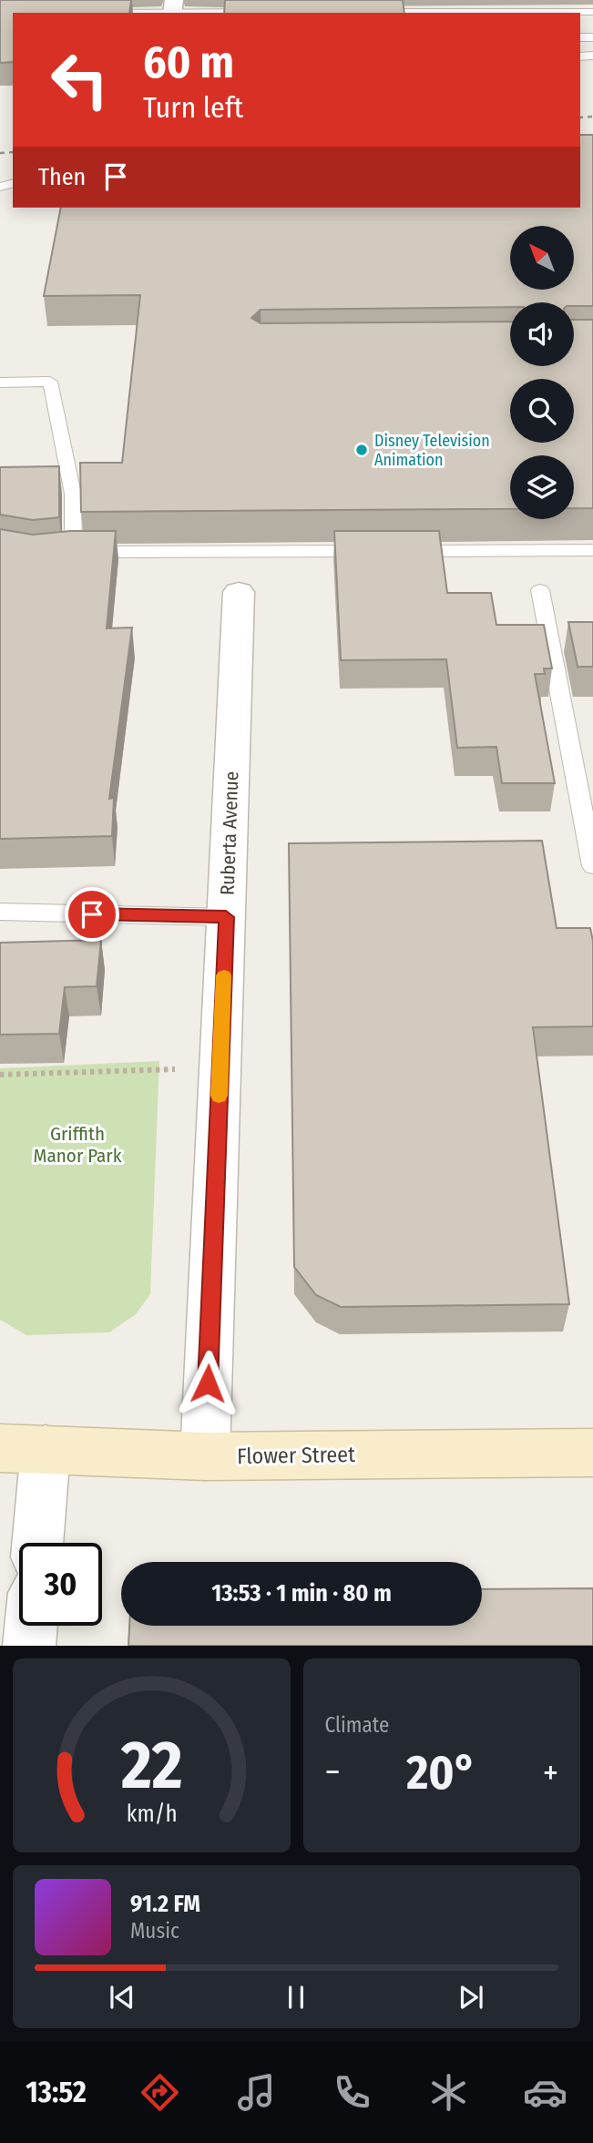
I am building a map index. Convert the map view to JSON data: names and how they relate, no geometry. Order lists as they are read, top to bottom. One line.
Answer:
{"streets":{"main road":["Flower Street"],"street":["Ruberta Avenue"]},"crossings":[["Ruberta Avenue","Flower Street"]],"parks":["Griffith Manor Park"],"places":["Disney Television Animation"],"north":"top left","page":{"turn":["60 m","Turn left"],"then":"Then","limit":"30","trip":"13:53 · 1 min · 80 m","tile":"Climate","heat":["−","20°","+"],"song":["91.2 FM","Music"],"tabs":"13:52","gauge":["22","km/h"]}}
